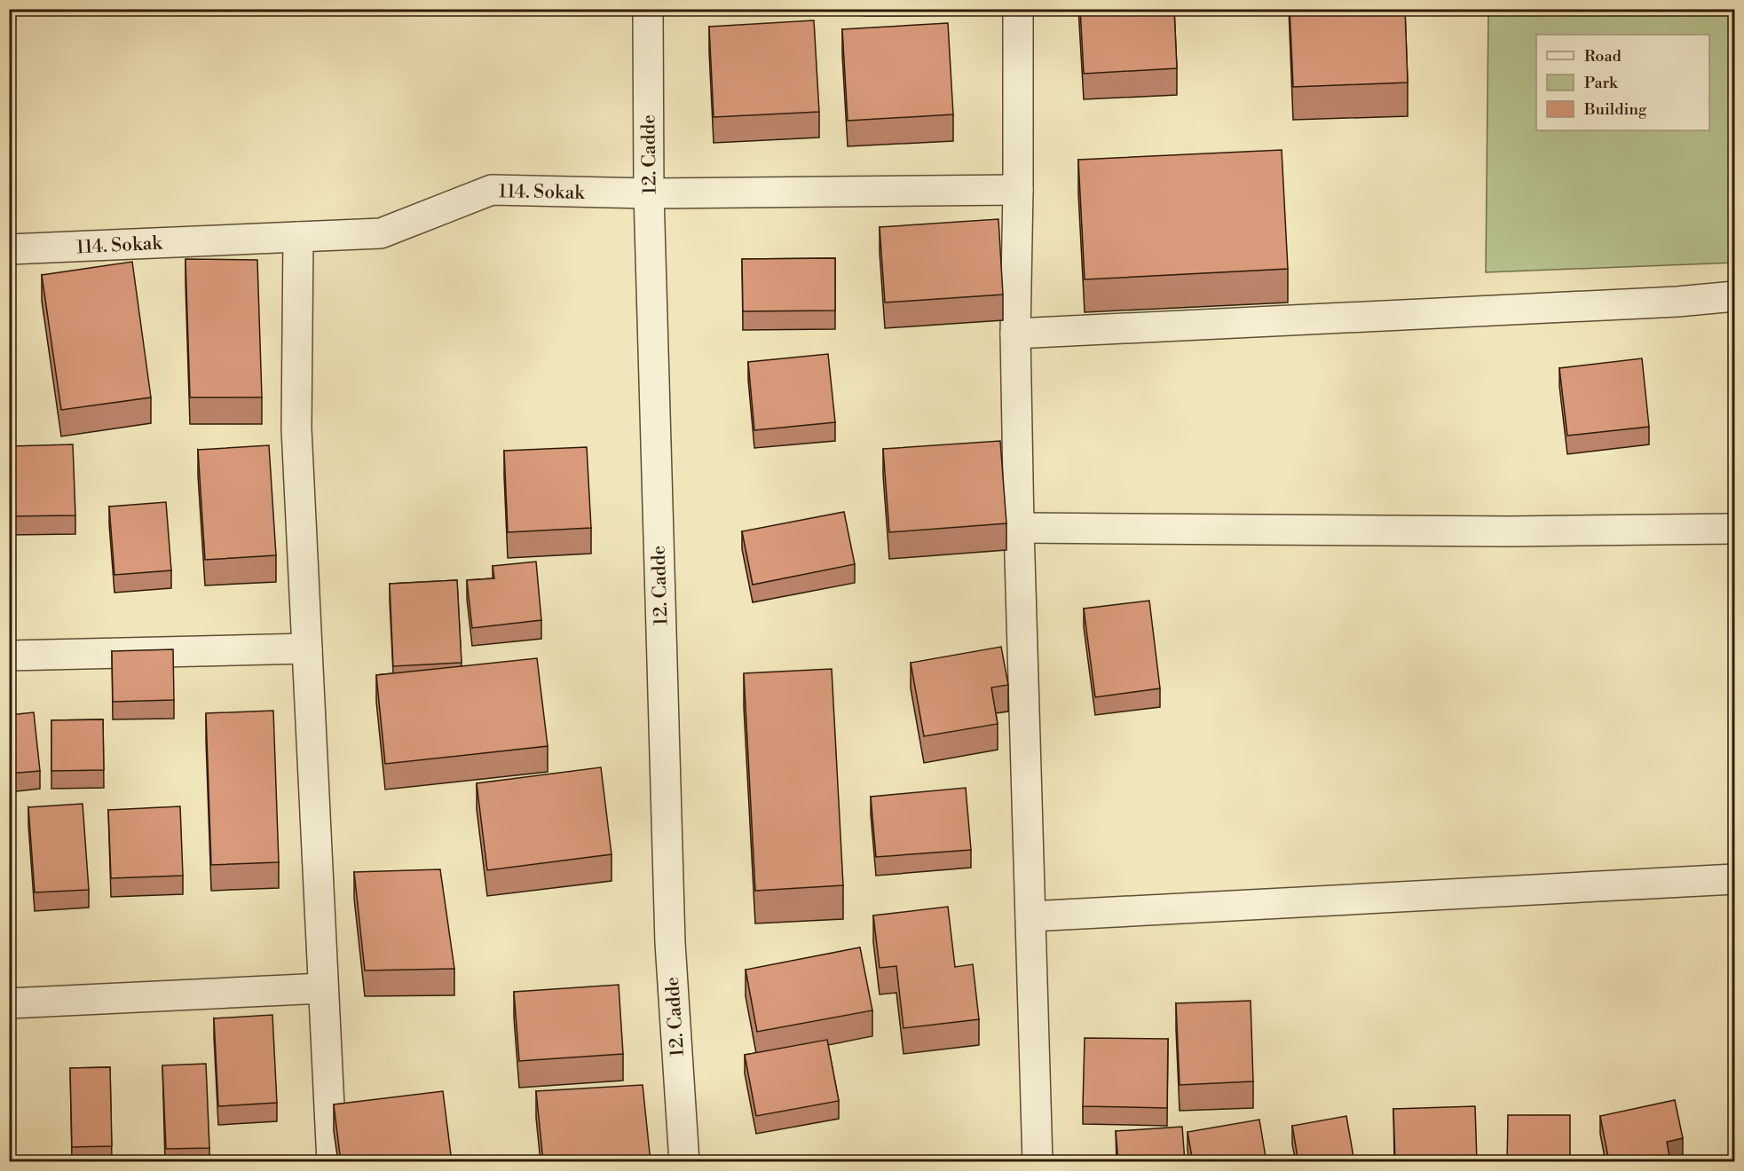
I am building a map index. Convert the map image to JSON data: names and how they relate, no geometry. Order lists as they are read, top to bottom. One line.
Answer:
{"streets":{"street":["12. Cadde","114. Sokak"]},"crossings":[["12. Cadde","114. Sokak"]],"legend":["Road","Park","Building"]}
